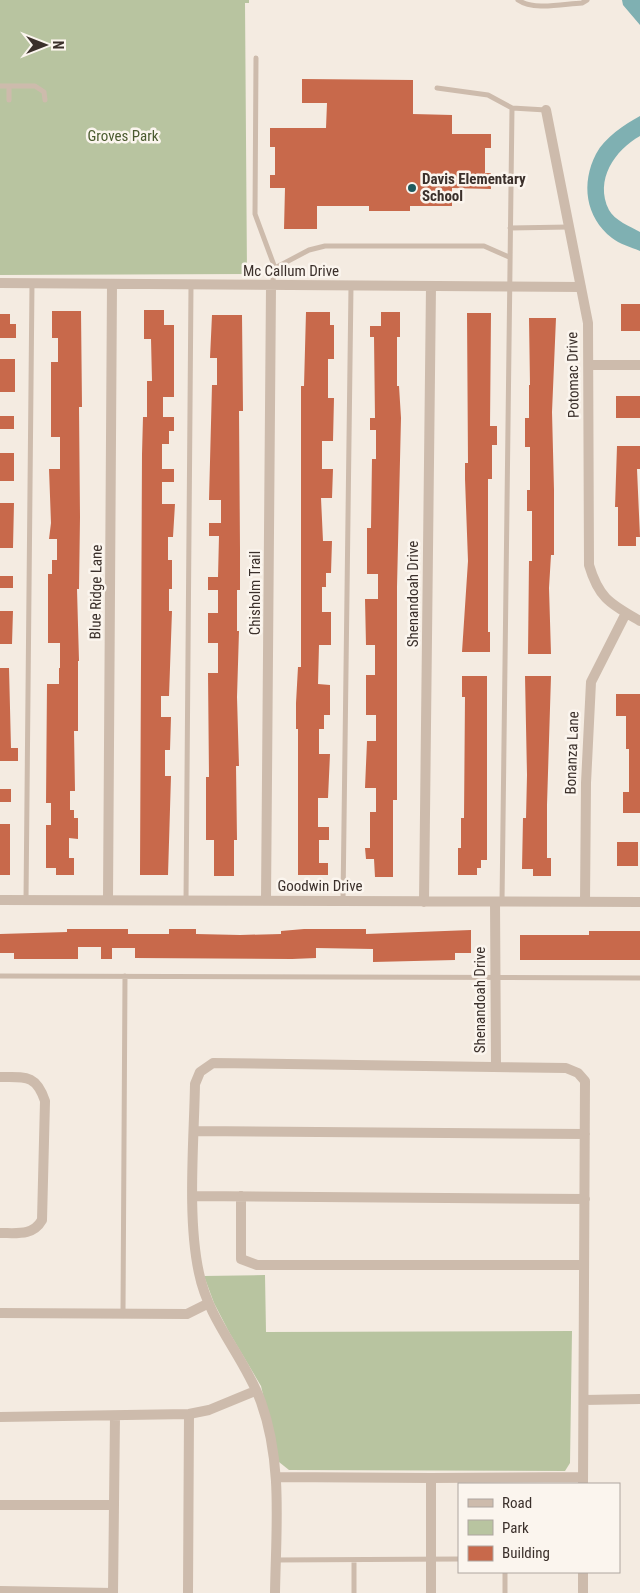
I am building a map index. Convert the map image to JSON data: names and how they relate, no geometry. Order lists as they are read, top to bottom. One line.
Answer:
{"streets":{"street":["Mc Callum Drive","Potomac Drive","Blue Ridge Lane","Chisholm Trail","Shenandoah Drive","Bonanza Lane","Goodwin Drive"]},"crossings":[["Mc Callum Drive","Potomac Drive"],["Mc Callum Drive","Blue Ridge Lane"],["Mc Callum Drive","Chisholm Trail"],["Mc Callum Drive","Shenandoah Drive"],["Potomac Drive","Bonanza Lane"],["Blue Ridge Lane","Goodwin Drive"],["Chisholm Trail","Goodwin Drive"],["Shenandoah Drive","Goodwin Drive"],["Bonanza Lane","Goodwin Drive"]],"parks":["Groves Park"],"places":["Davis Elementary School"],"legend":["Road","Park","Building"],"north":"right"}
